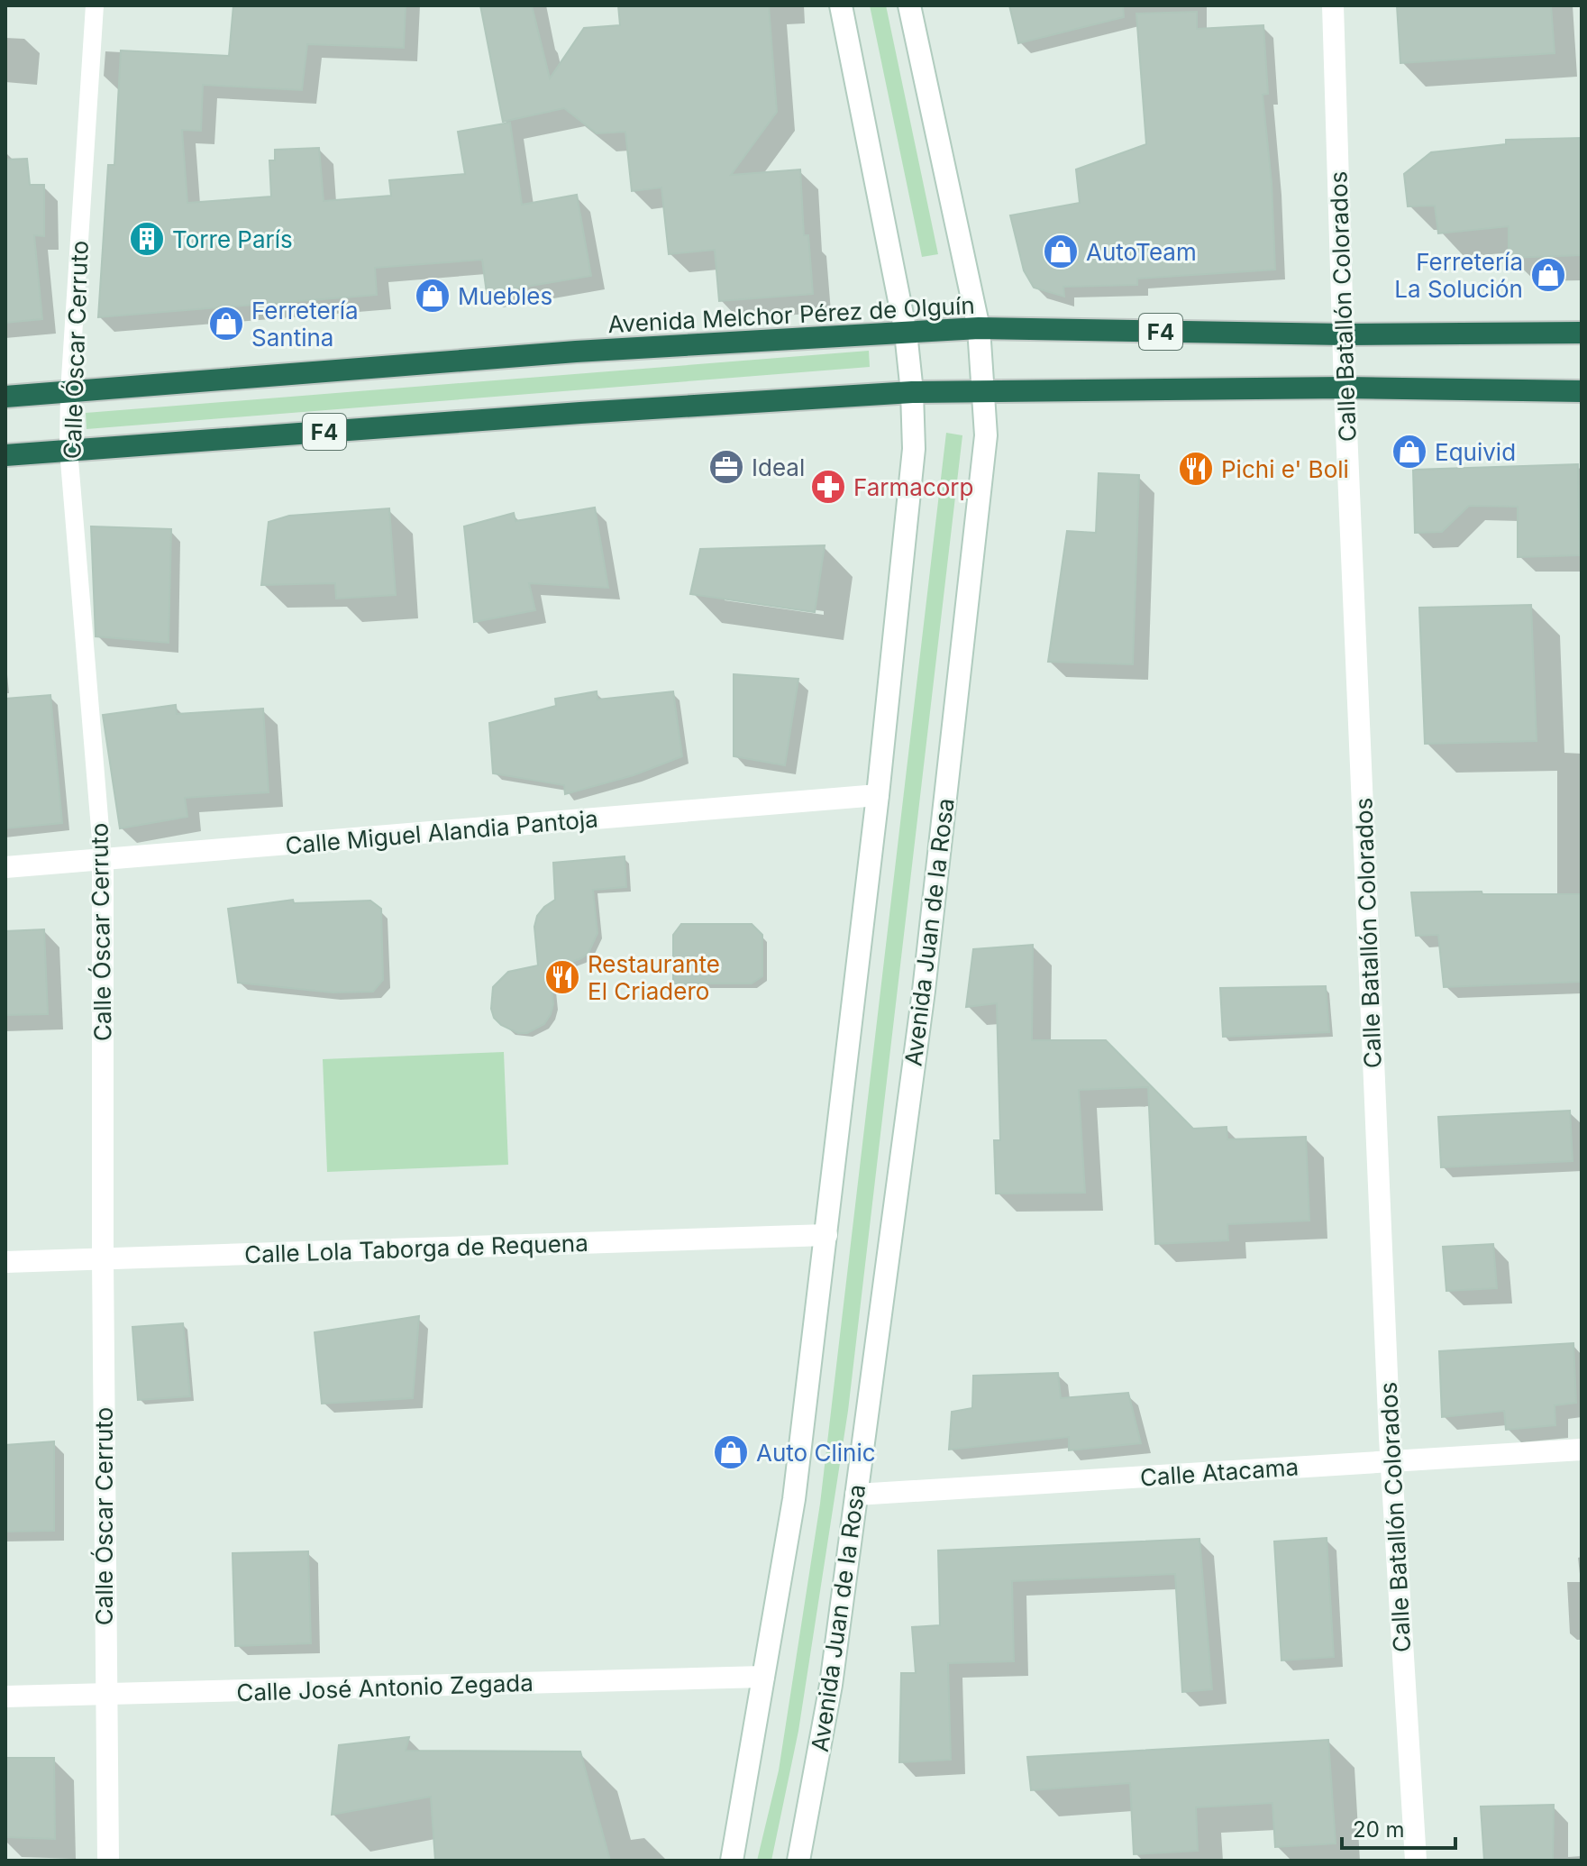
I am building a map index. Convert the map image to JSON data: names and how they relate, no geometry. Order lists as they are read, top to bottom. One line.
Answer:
{"streets":{"highway":["Avenida Melchor Pérez de Olguín","F4"],"street":["Calle Batallón Colorados","Calle Óscar Cerruto","Calle Miguel Alandia Pantoja","Avenida Juan de la Rosa","Calle Lola Taborga de Requena","Calle Atacama","Calle José Antonio Zegada"]},"crossings":[["Calle Batallón Colorados","Avenida Melchor Pérez de Olguín"],["Calle Batallón Colorados","F4"],["Calle Batallón Colorados","Calle Atacama"],["Avenida Melchor Pérez de Olguín","Calle Óscar Cerruto"],["Avenida Melchor Pérez de Olguín","Avenida Juan de la Rosa"],["F4","Calle Óscar Cerruto"],["F4","Avenida Juan de la Rosa"],["Calle Óscar Cerruto","Calle Miguel Alandia Pantoja"],["Calle Óscar Cerruto","Calle Lola Taborga de Requena"],["Calle Óscar Cerruto","Calle José Antonio Zegada"],["Avenida Juan de la Rosa","Calle Atacama"]],"places":{"building":["Torre París"],"shop":["AutoTeam","Ferretería La Solución","Muebles","Ferretería Santina","Equivid","Auto Clinic"],"office":["Ideal"],"restaurant":["Pichi e' Boli","Restaurante El Criadero"],"pharmacy":["Farmacorp"]},"scale_bar":"20 m"}
